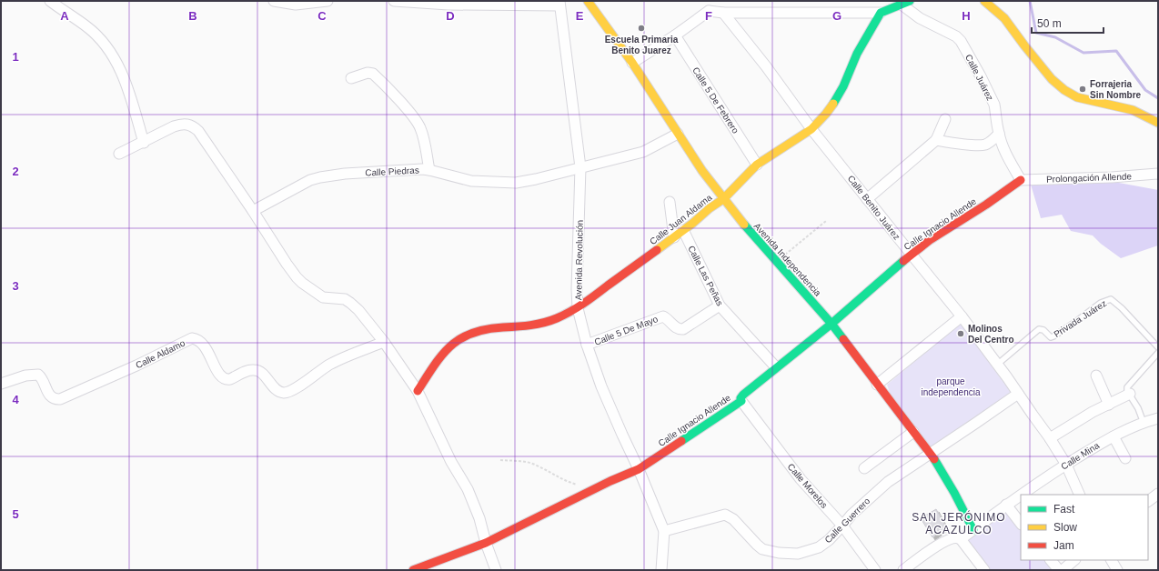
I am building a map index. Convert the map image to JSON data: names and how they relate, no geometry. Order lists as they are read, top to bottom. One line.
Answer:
{"streets":{"street":["Calle Juárez","Calle 5 De Febrero","Calle Piedras","Prolongación Allende","Calle Benito Juárez","Calle Juan Aldama","Calle Ignacio Allende","Avenida Independencia","Avenida Revolución","Calle Las Peñas","Calle 5 De Mayo","Calle Aldamo","Calle Mina","Calle Morelos","Calle Guerrero"],"lane":["Privada Juárez"]},"crossings":[["Calle Juárez","Prolongación Allende"],["Calle Juárez","Calle Ignacio Allende"],["Calle 5 De Febrero","Calle Juan Aldama"],["Calle Piedras","Avenida Independencia"],["Calle Piedras","Avenida Revolución"],["Prolongación Allende","Calle Ignacio Allende"],["Calle Benito Juárez","Calle Juan Aldama"],["Calle Benito Juárez","Calle Ignacio Allende"],["Calle Benito Juárez","Privada Juárez"],["Calle Benito Juárez","Calle Mina"],["Calle Benito Juárez","Calle Guerrero"],["Calle Juan Aldama","Avenida Independencia"],["Calle Juan Aldama","Avenida Revolución"],["Calle Juan Aldama","Calle Las Peñas"],["Calle Ignacio Allende","Avenida Independencia"],["Calle Ignacio Allende","Avenida Revolución"],["Calle Ignacio Allende","Calle Las Peñas"],["Calle Ignacio Allende","Calle Morelos"],["Avenida Independencia","Calle Mina"],["Avenida Independencia","Calle Guerrero"],["Avenida Revolución","Calle 5 De Mayo"],["Avenida Revolución","Calle Guerrero"],["Calle Las Peñas","Calle 5 De Mayo"],["Calle Morelos","Calle Guerrero"]],"districts":["SAN JERÓNIMO ACAZULCO"],"parks":["parque independencia"],"places":["Escuela Primaria Benito Juarez","Forrajeria Sin Nombre","Molinos Del Centro"],"legend":["Fast","Slow","Jam"],"scale_bar":"50 m","grid":{"columns":["A","B","C","D","E","F","G","H"],"rows":["1","2","3","4","5"]}}
